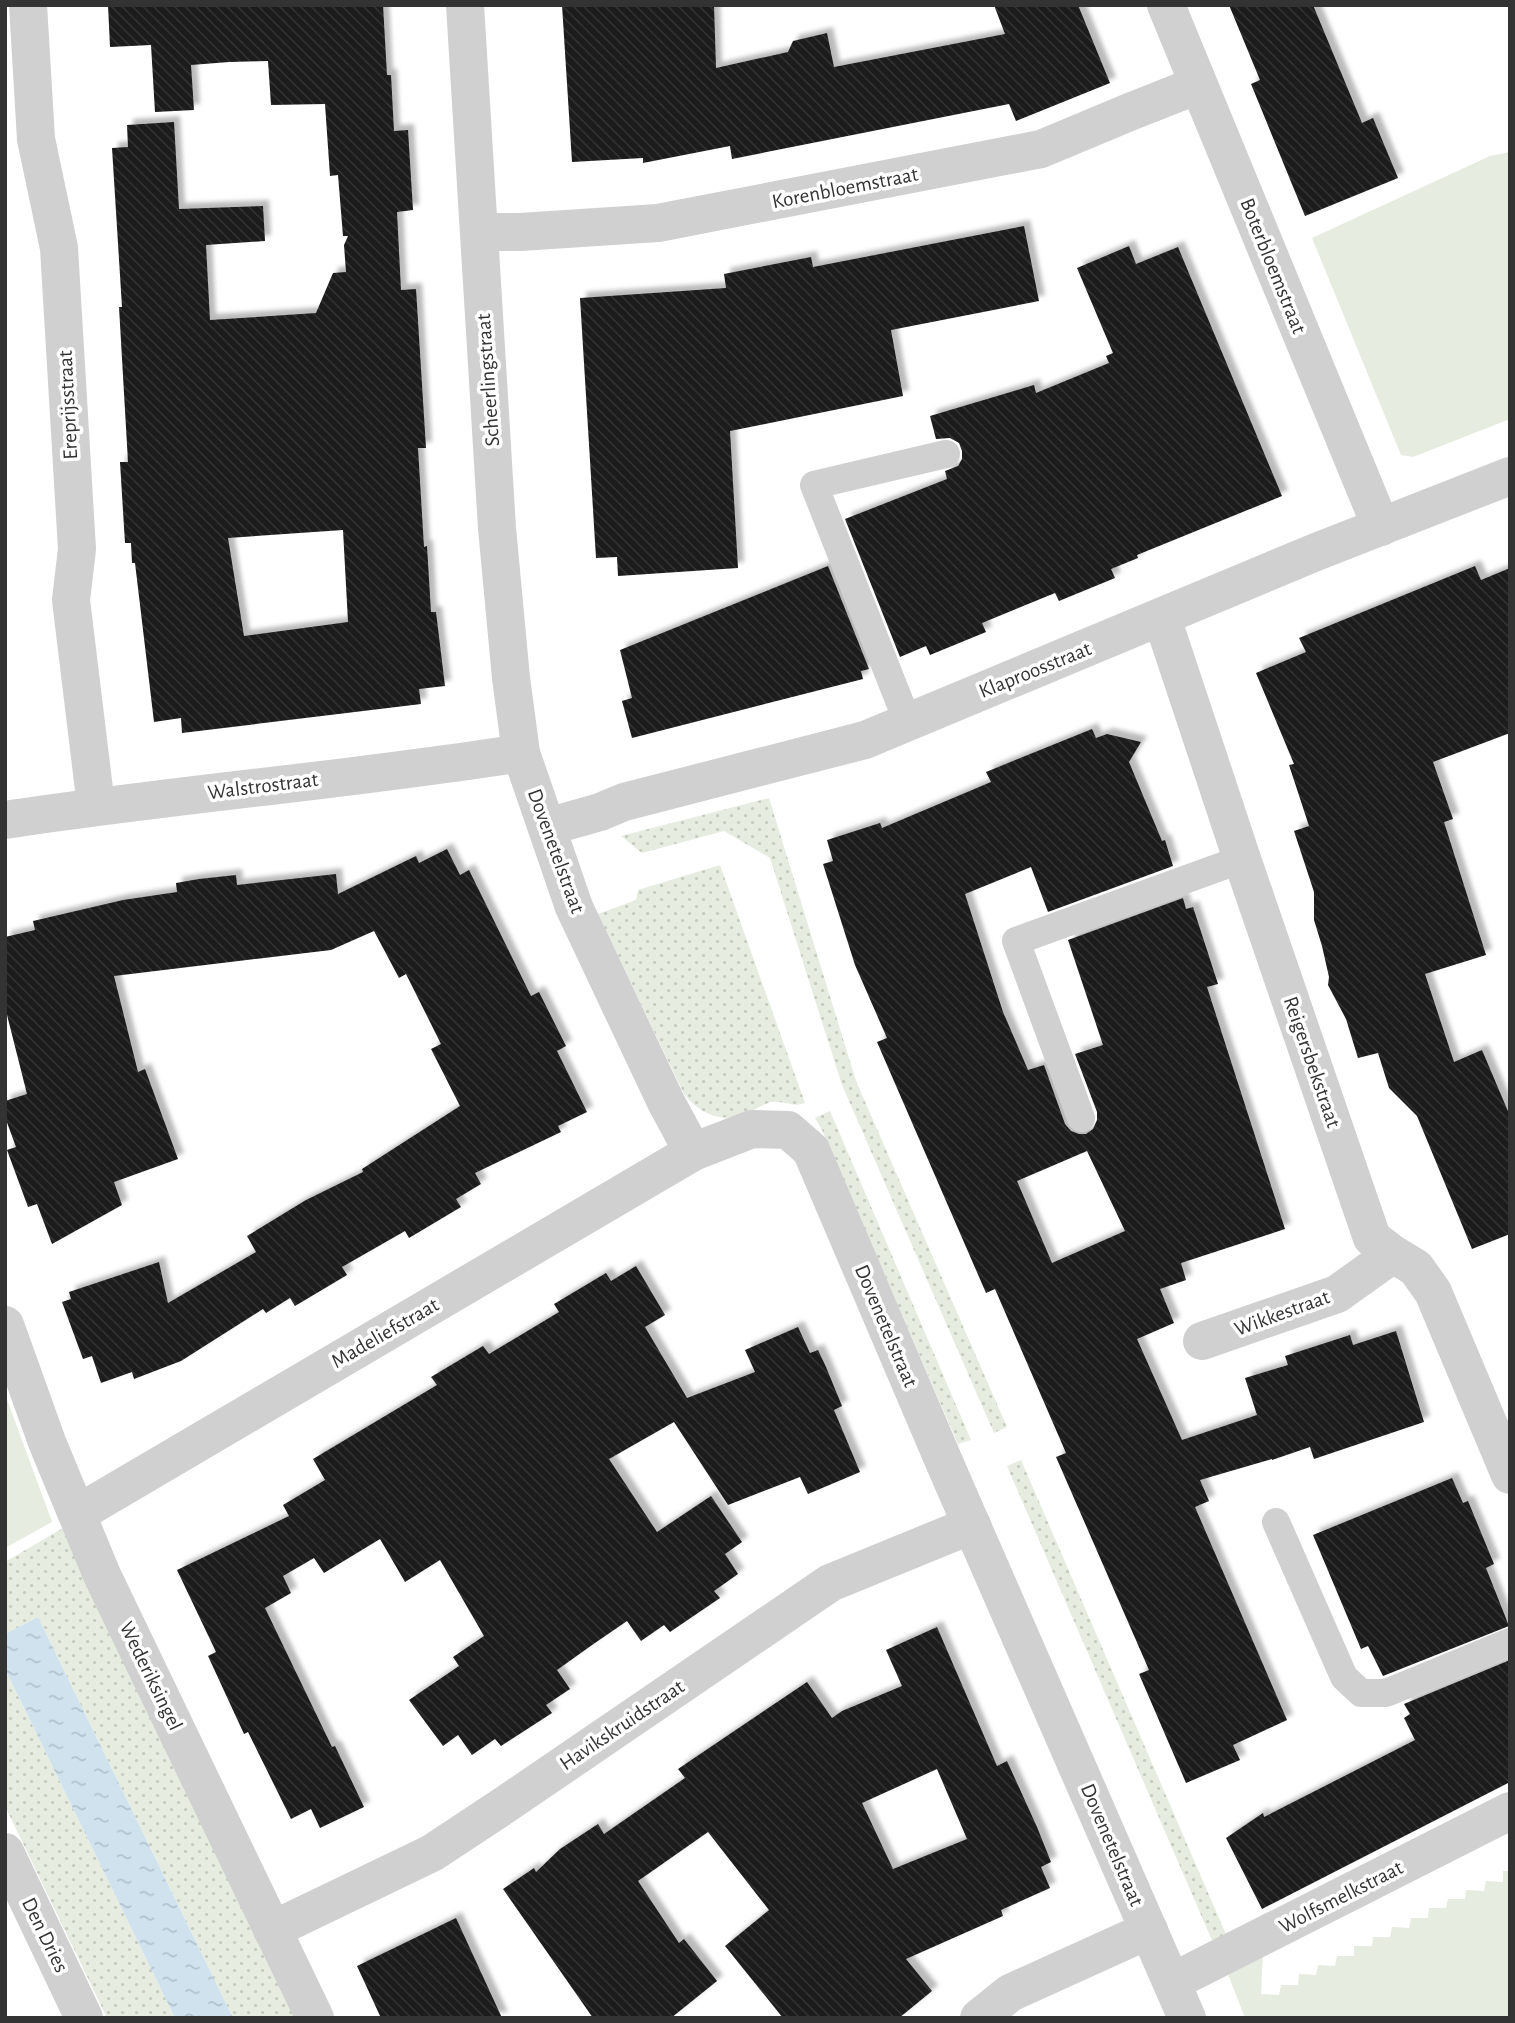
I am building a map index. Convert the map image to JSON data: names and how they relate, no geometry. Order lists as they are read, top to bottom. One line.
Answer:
{"streets":{"street":["Korenbloemstraat","Boterbloemstraat","Scheerlingstraat","Ereprijsstraat","Klaproosstraat","Walstrostraat","Dovenetelstraat","Reigersbekstraat","Wikkestraat","Madeliefstraat","Wederiksingel","Havikskruidstraat","Wolfsmelkstraat","Den Dries"]},"crossings":[["Korenbloemstraat","Boterbloemstraat"],["Korenbloemstraat","Scheerlingstraat"],["Boterbloemstraat","Klaproosstraat"],["Scheerlingstraat","Walstrostraat"],["Scheerlingstraat","Dovenetelstraat"],["Ereprijsstraat","Walstrostraat"],["Klaproosstraat","Dovenetelstraat"],["Klaproosstraat","Reigersbekstraat"],["Walstrostraat","Dovenetelstraat"],["Dovenetelstraat","Madeliefstraat"],["Dovenetelstraat","Havikskruidstraat"],["Dovenetelstraat","Wolfsmelkstraat"],["Reigersbekstraat","Wikkestraat"],["Madeliefstraat","Wederiksingel"],["Wederiksingel","Havikskruidstraat"]]}
